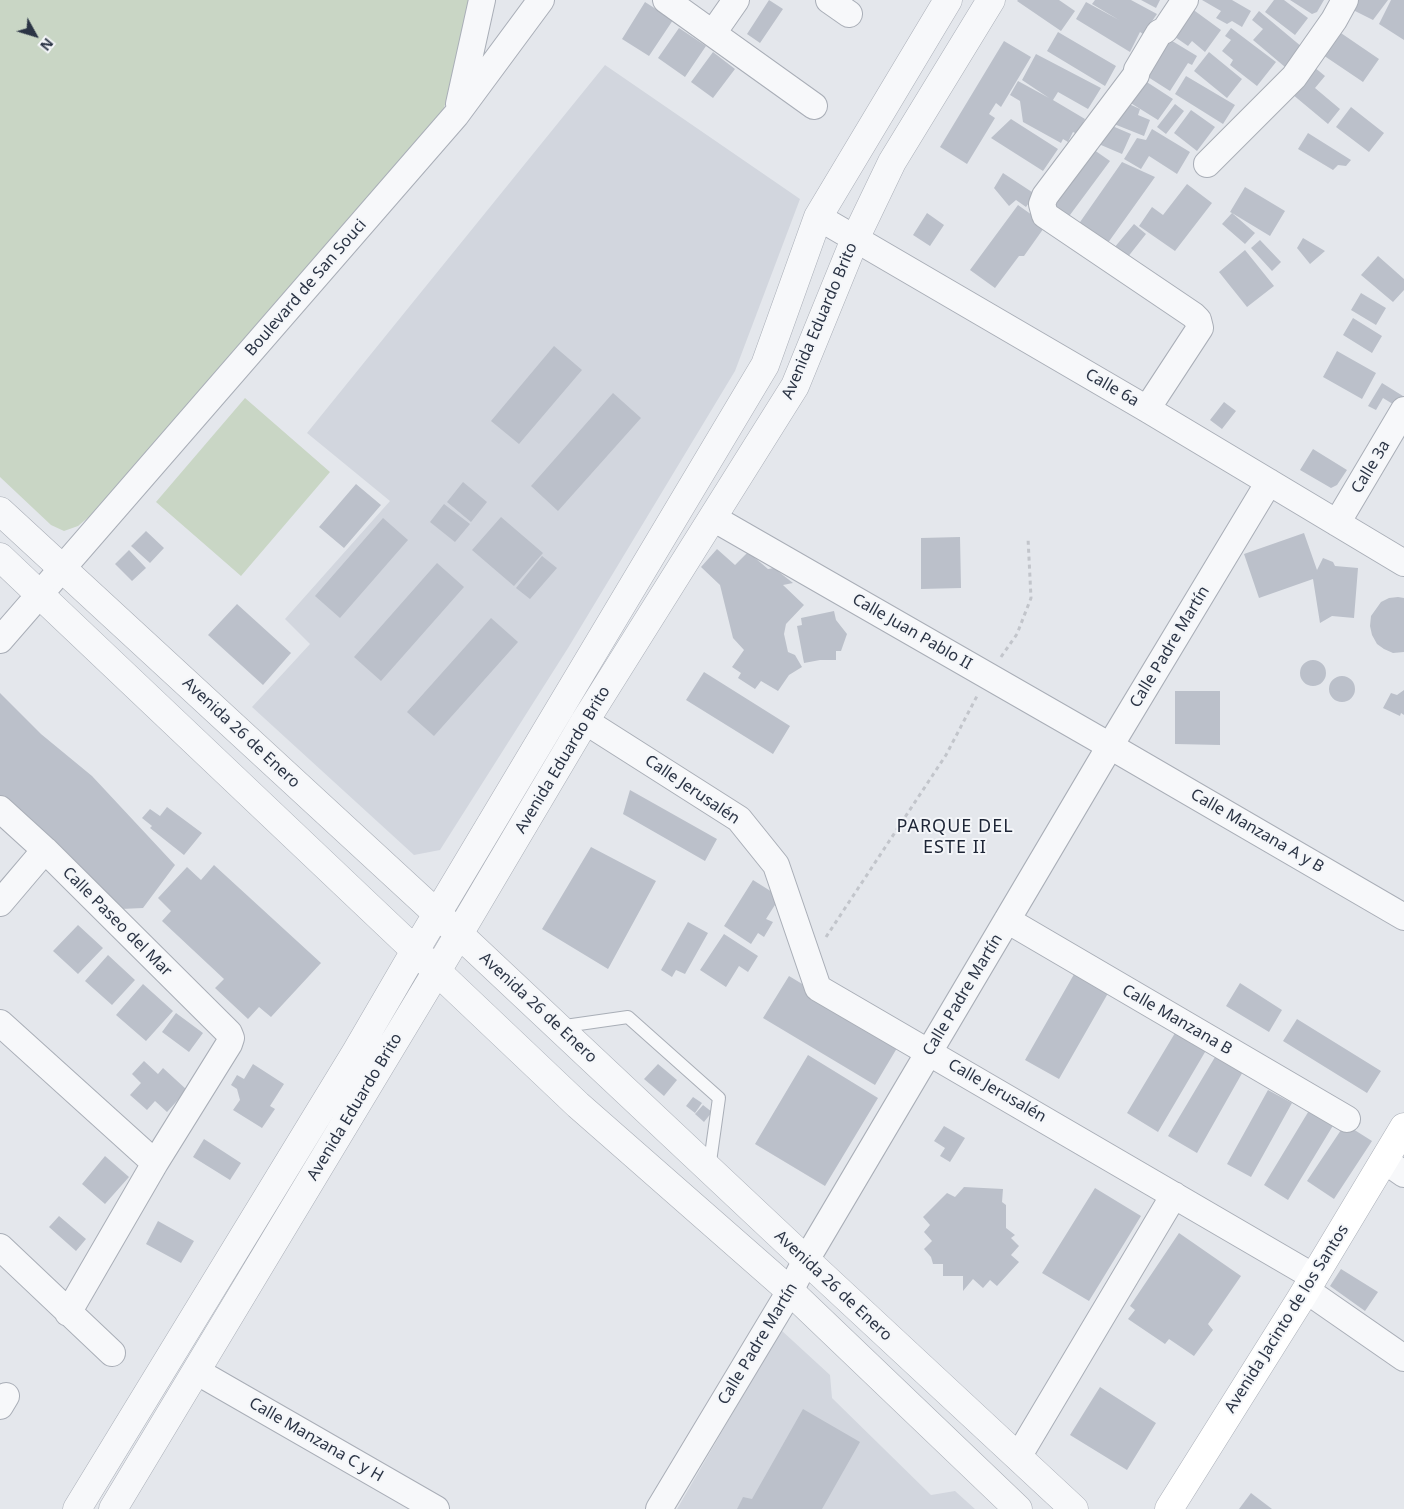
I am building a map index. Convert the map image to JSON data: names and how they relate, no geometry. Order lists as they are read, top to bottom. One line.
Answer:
{"streets":{"main road":["Avenida Jacinto de los Santos"],"street":["Boulevard de San Souci","Avenida Eduardo Brito","Calle 6a","Calle 3a","Calle Juan Pablo II","Calle Padre Martín","Avenida 26 de Enero","Calle Jerusalén","Calle Manzana A y B","Calle Paseo del Mar","Calle Manzana B","Calle Manzana C y H"]},"crossings":[["Boulevard de San Souci","Avenida 26 de Enero"],["Avenida Eduardo Brito","Calle 6a"],["Avenida Eduardo Brito","Calle Juan Pablo II"],["Avenida Eduardo Brito","Avenida 26 de Enero"],["Avenida Eduardo Brito","Calle Jerusalén"],["Avenida Eduardo Brito","Calle Manzana C y H"],["Calle 6a","Calle 3a"],["Calle 6a","Calle Padre Martín"],["Calle Juan Pablo II","Calle Padre Martín"],["Calle Juan Pablo II","Calle Manzana A y B"],["Calle Padre Martín","Avenida 26 de Enero"],["Calle Padre Martín","Calle Jerusalén"],["Calle Padre Martín","Calle Manzana A y B"],["Calle Padre Martín","Calle Manzana B"],["Calle Jerusalén","Avenida Jacinto de los Santos"]],"districts":["PARQUE DEL ESTE II"],"north":"bottom right"}
